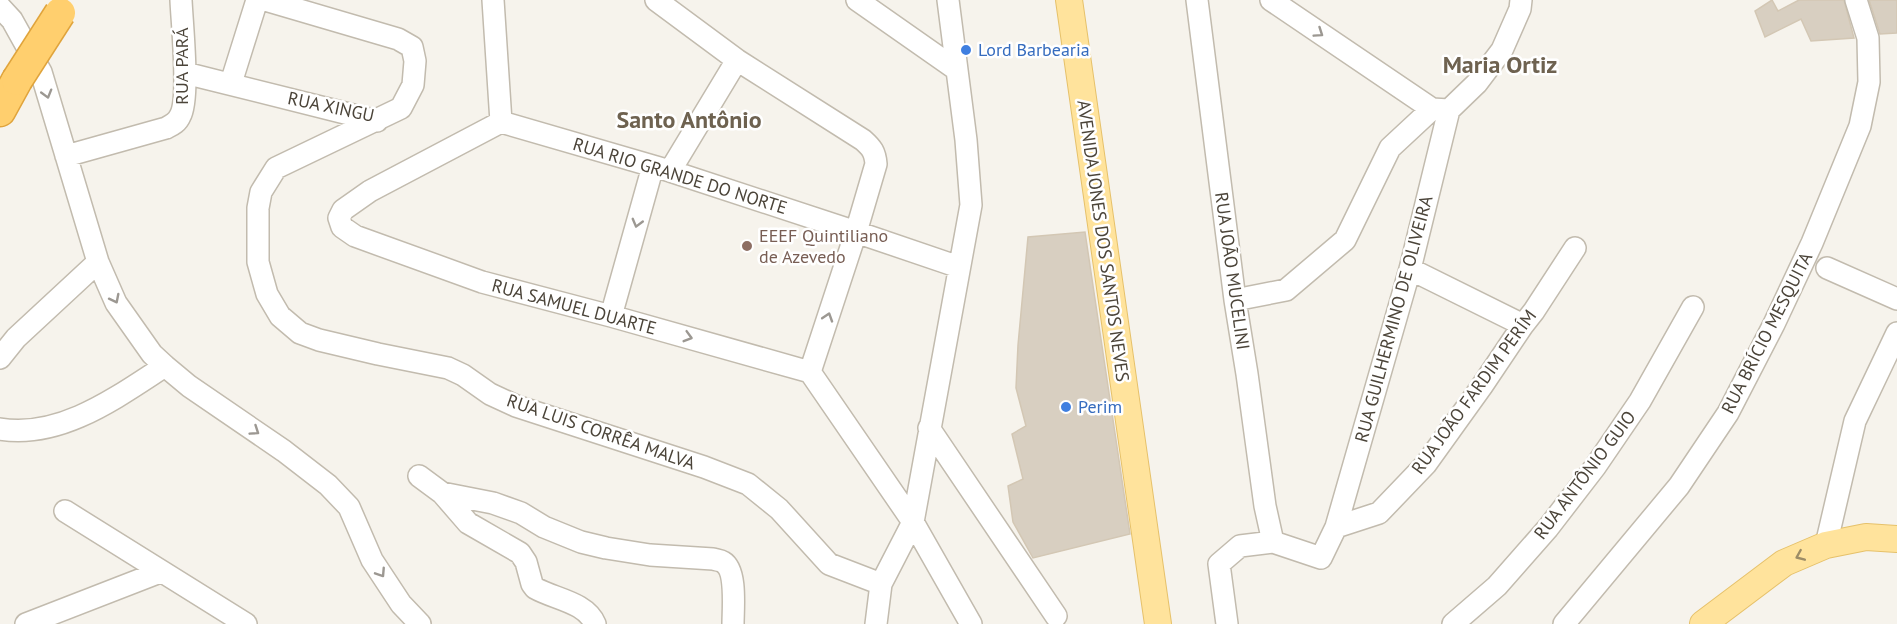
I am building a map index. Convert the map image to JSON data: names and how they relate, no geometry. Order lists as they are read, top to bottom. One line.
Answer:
{"streets":{"main road":["AVENIDA JONES DOS SANTOS NEVES"],"street":["RUA PARÁ","RUA XINGU","RUA RIO GRANDE DO NORTE","RUA JOÃO MUCELINI","RUA SAMUEL DUARTE","RUA GUILHERMINO DE OLIVEIRA","RUA BRÍCIO MESQUITA","RUA JOÃO FARDIM PERÍM","RUA LUIS CORRÊA MALVA","RUA ANTÔNIO GUIO"]},"crossings":[["RUA PARÁ","RUA XINGU"],["RUA XINGU","RUA LUIS CORRÊA MALVA"],["RUA RIO GRANDE DO NORTE","RUA SAMUEL DUARTE"],["RUA GUILHERMINO DE OLIVEIRA","RUA JOÃO FARDIM PERÍM"]],"districts":["Maria Ortiz","Santo Antônio"],"places":["Lord Barbearia","EEEF Quintiliano de Azevedo","Perim"]}
